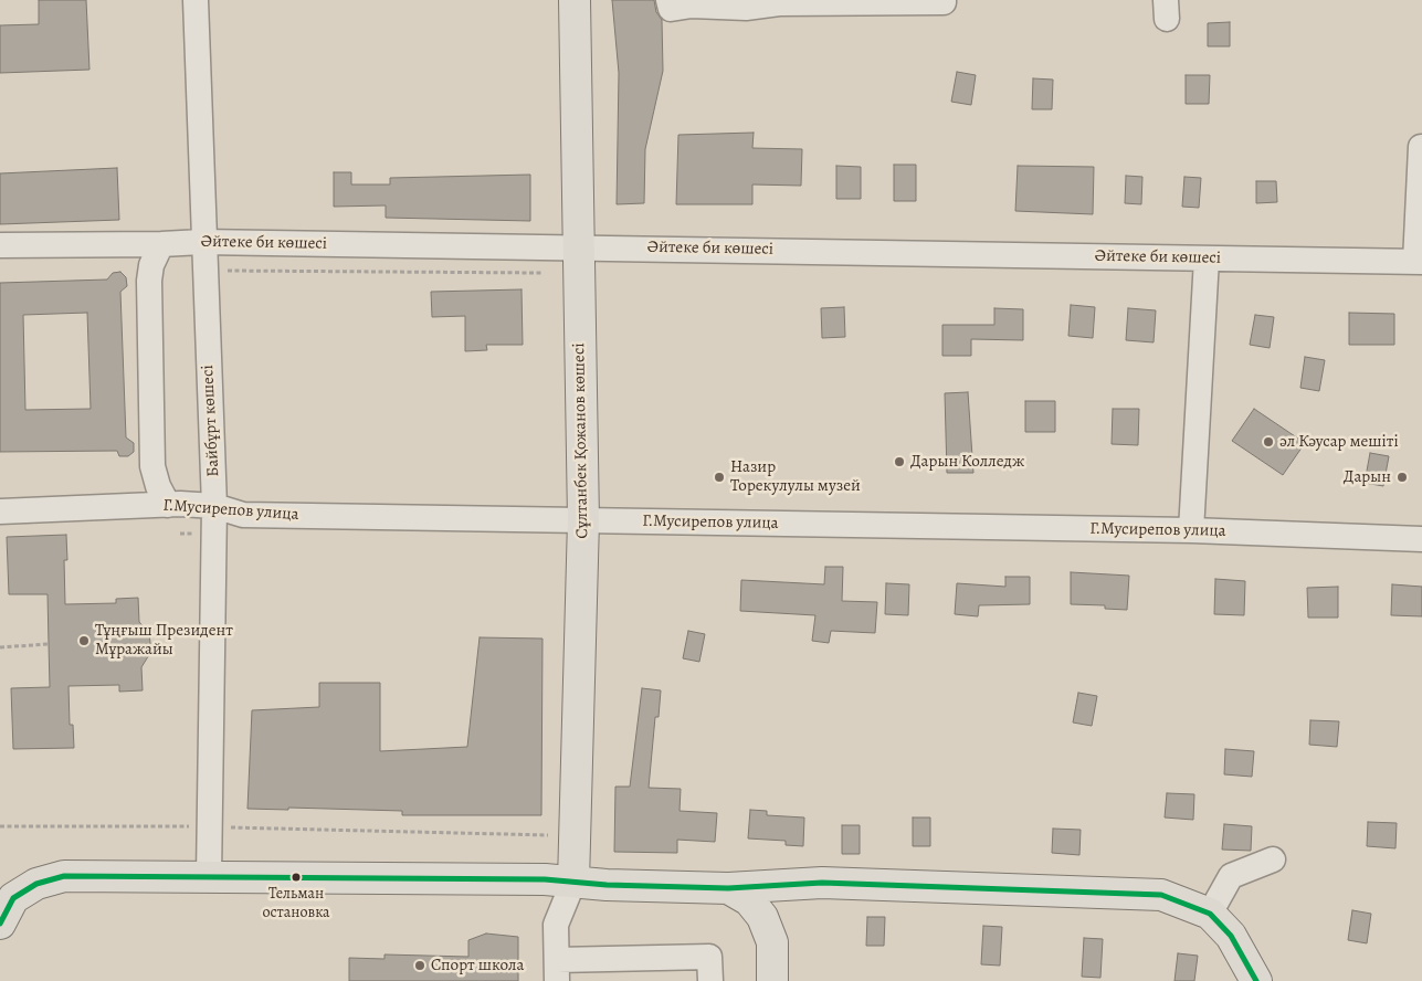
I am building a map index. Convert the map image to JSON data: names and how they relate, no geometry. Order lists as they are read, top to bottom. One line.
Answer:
{"streets":{"main road":["Сұлтанбек Қожанов көшесі"],"street":["Әйтеке би көшесі","Байбұрт көшесі","Г.Мусирепов улица"]},"crossings":[["Әйтеке би көшесі","Байбұрт көшесі"],["Әйтеке би көшесі","Сұлтанбек Қожанов көшесі"],["Байбұрт көшесі","Г.Мусирепов улица"],["Сұлтанбек Қожанов көшесі","Г.Мусирепов улица"]],"places":["әл Кәусар мешіті","Дарын Колледж","Назир Торекулулы музей","Дарын","Тұңғыш Президент Мұражайы","Тельман остановка","Спорт школа"]}
